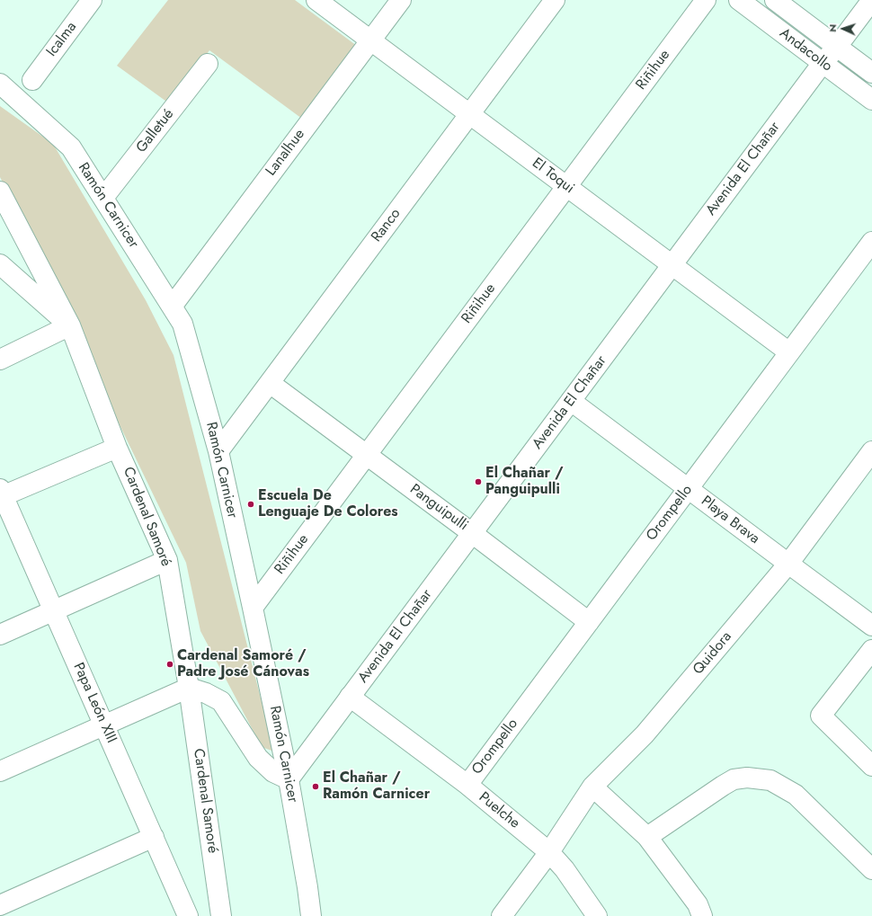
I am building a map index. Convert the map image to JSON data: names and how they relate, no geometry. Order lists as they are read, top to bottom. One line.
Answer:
{"streets":{"street":["Icalma","Andacollo","Riñihue","Galletué","Lanalhue","Avenida El Chañar","El Toqui","Ramón Carnicer","Ranco","Panguipulli","Orompello","Cardenal Samoré","Playa Brava","Quidora","Papa León XIII","Puelche"]},"crossings":[["Andacollo","Avenida El Chañar"],["Riñihue","El Toqui"],["Riñihue","Ramón Carnicer"],["Riñihue","Panguipulli"],["Galletué","Ramón Carnicer"],["Lanalhue","El Toqui"],["Lanalhue","Ramón Carnicer"],["Avenida El Chañar","El Toqui"],["Avenida El Chañar","Ramón Carnicer"],["Avenida El Chañar","Panguipulli"],["Avenida El Chañar","Playa Brava"],["Avenida El Chañar","Puelche"],["El Toqui","Ranco"],["El Toqui","Orompello"],["Ramón Carnicer","Ranco"],["Ranco","Panguipulli"],["Panguipulli","Orompello"],["Orompello","Playa Brava"],["Orompello","Puelche"],["Playa Brava","Quidora"],["Quidora","Puelche"]],"places":["El Chañar / Panguipulli","Escuela De Lenguaje De Colores","Cardenal Samoré / Padre José Cánovas","El Chañar / Ramón Carnicer"],"north":"left"}
